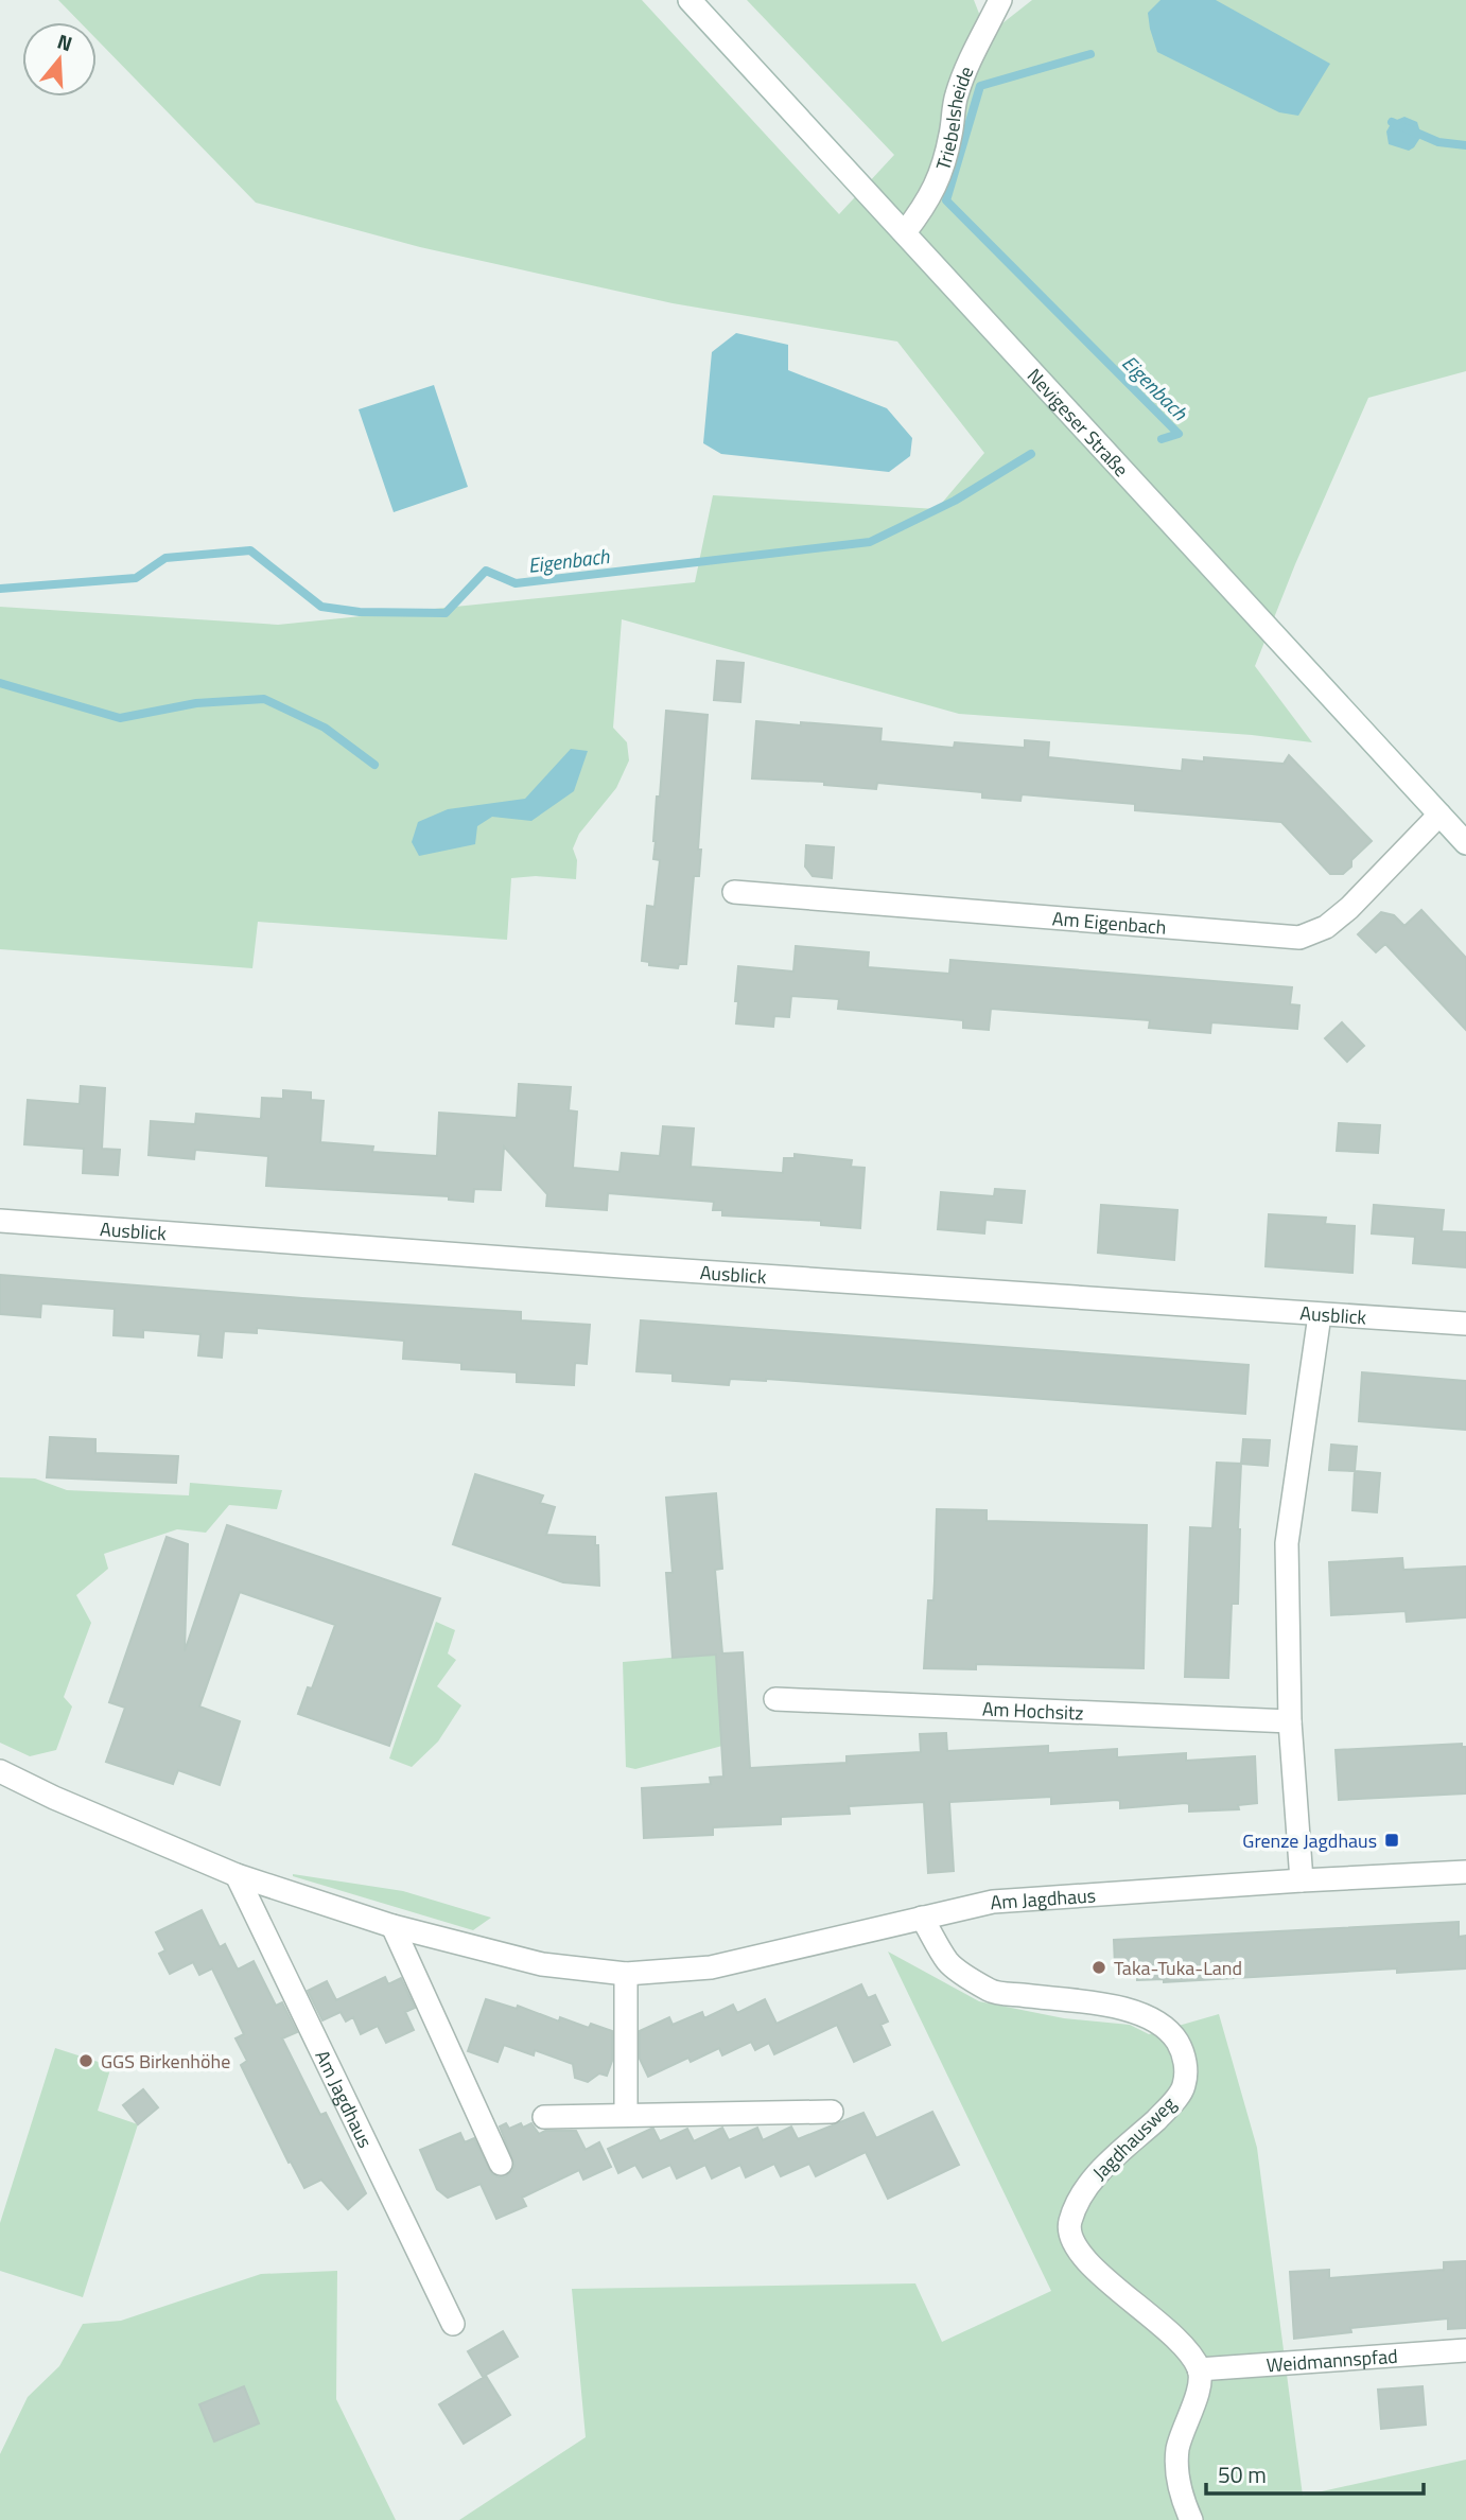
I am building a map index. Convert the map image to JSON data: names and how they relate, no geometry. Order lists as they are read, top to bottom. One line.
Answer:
{"streets":{"street":["Triebelsheide","Nevigeser Straße","Am Eigenbach","Ausblick","Am Hochsitz","Am Jagdhaus","Jagdhausweg","Weidmannspfad"]},"crossings":[["Triebelsheide","Nevigeser Straße"],["Nevigeser Straße","Am Eigenbach"],["Am Jagdhaus","Jagdhausweg"],["Jagdhausweg","Weidmannspfad"]],"water":["Eigenbach"],"places":{"transit":["Grenze Jagdhaus"],"other":["Taka-Tuka-Land","GGS Birkenhöhe"]},"scale_bar":"50 m","north":"top"}
